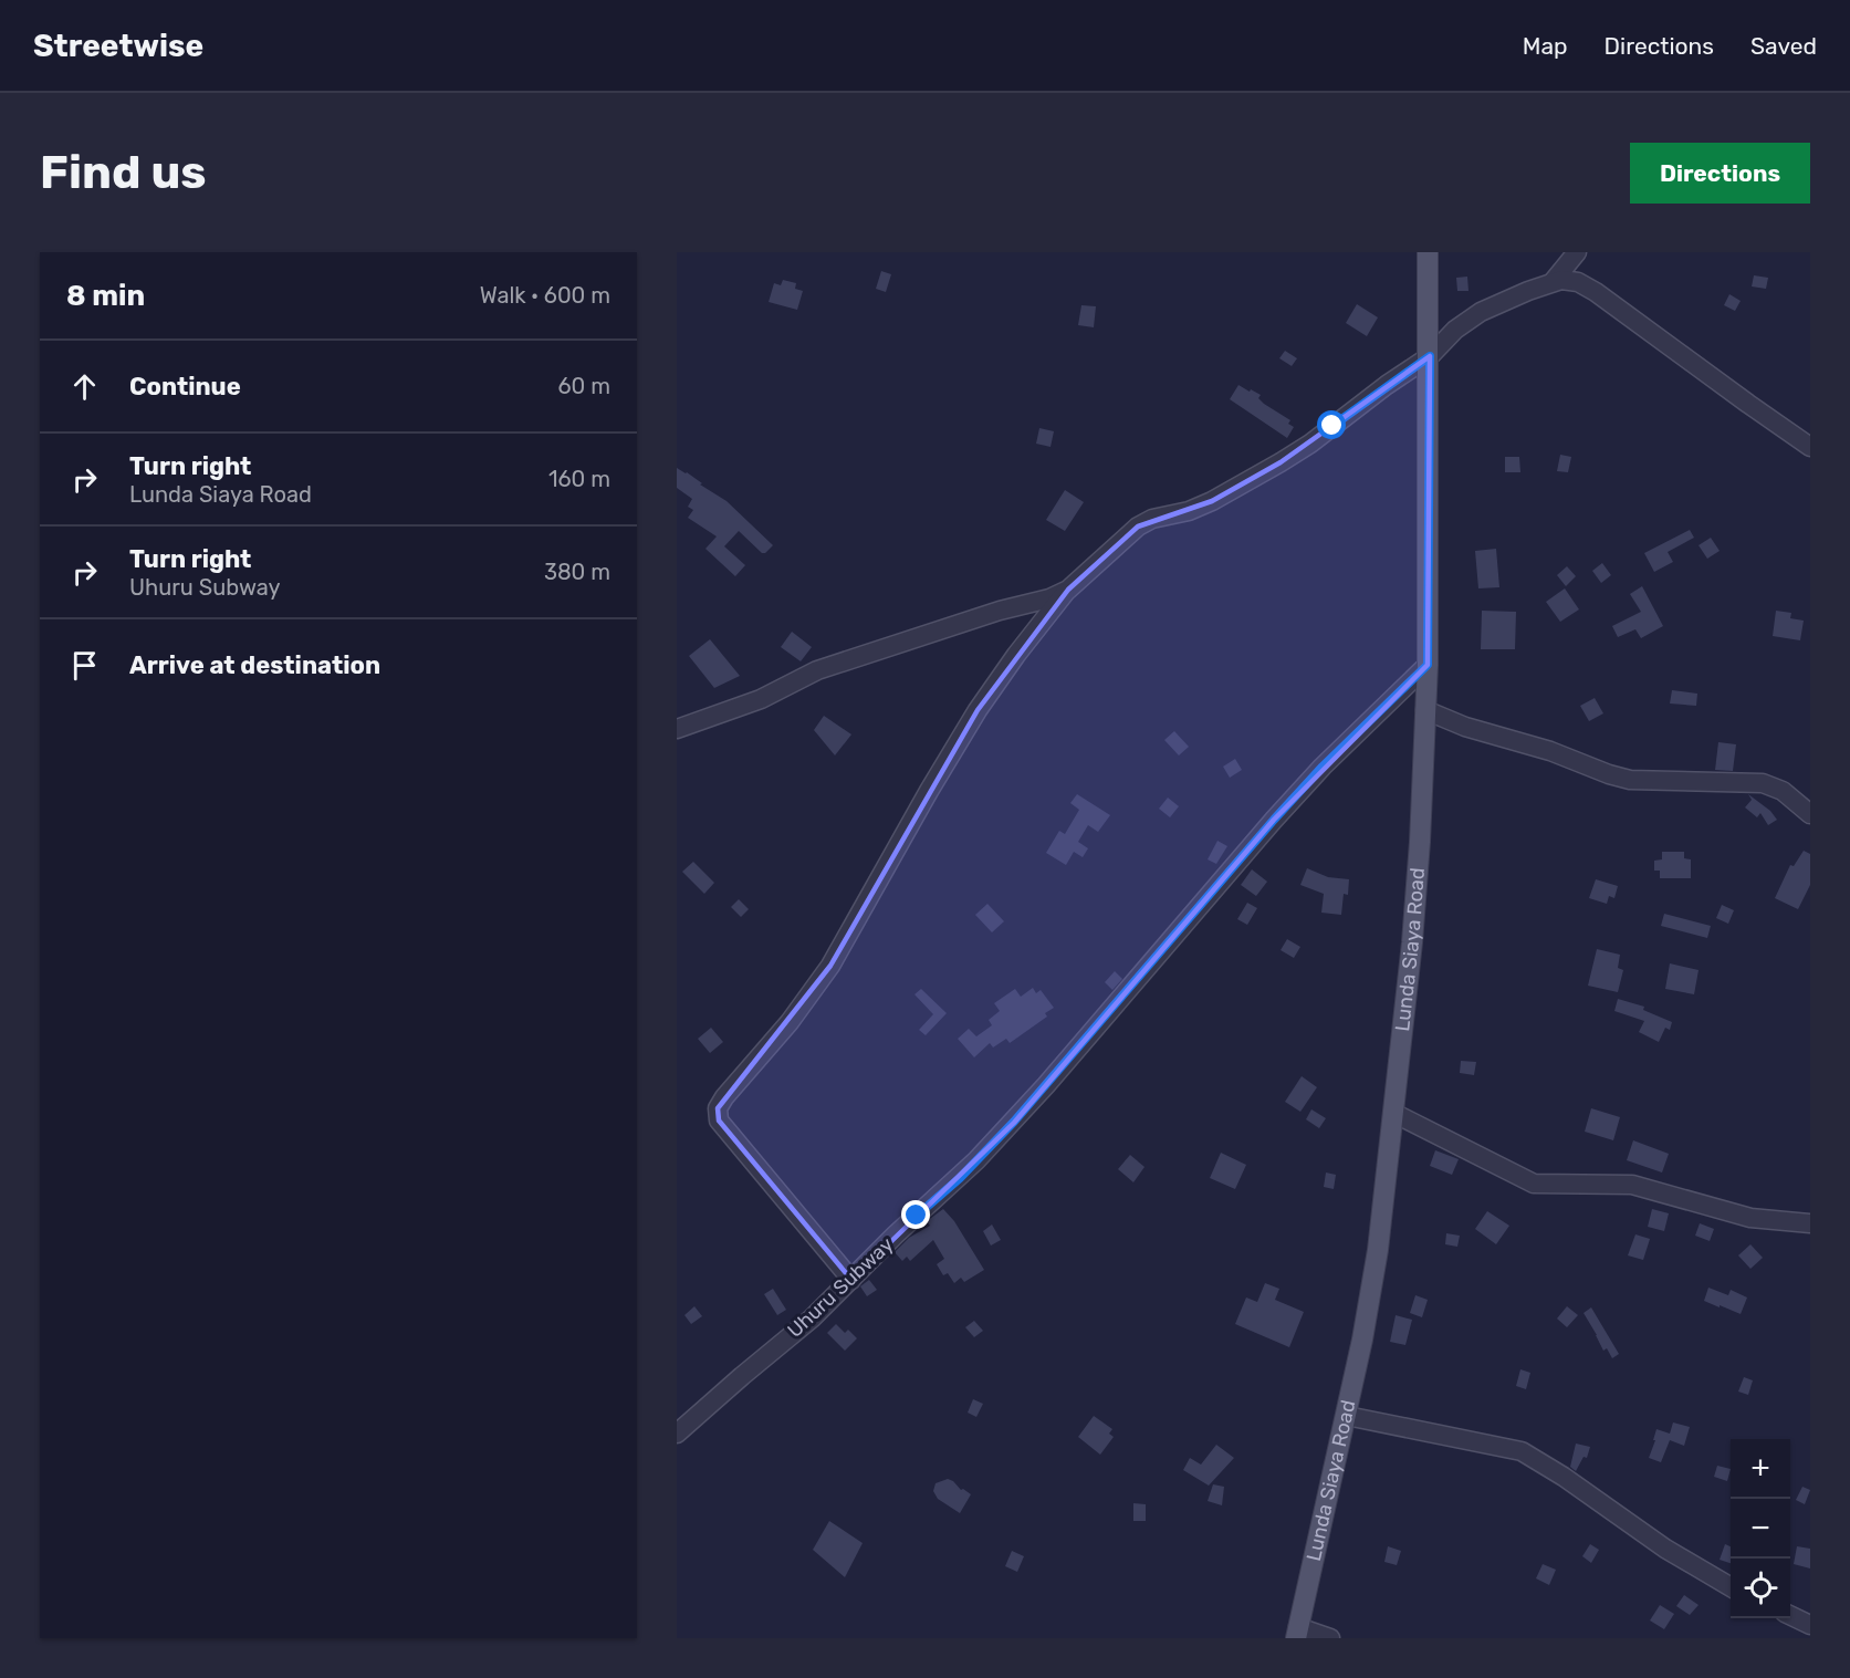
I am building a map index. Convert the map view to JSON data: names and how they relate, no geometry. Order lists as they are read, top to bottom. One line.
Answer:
{"streets":{"main road":["Lunda Siaya Road"],"street":["Uhuru Subway"]},"crossings":[["Lunda Siaya Road","Uhuru Subway"]],"page":{"header":"Streetwise","nav":["Map","Directions","Saved"],"buttons":"Directions","title":"Find us","heading":["8 min","Walk · 600 m"],"list":[["Continue","60 m"],["Turn right","Lunda Siaya Road","160 m"],["Turn right","Uhuru Subway","380 m"],"Arrive at destination"],"map_buttons":["+","−"]}}
